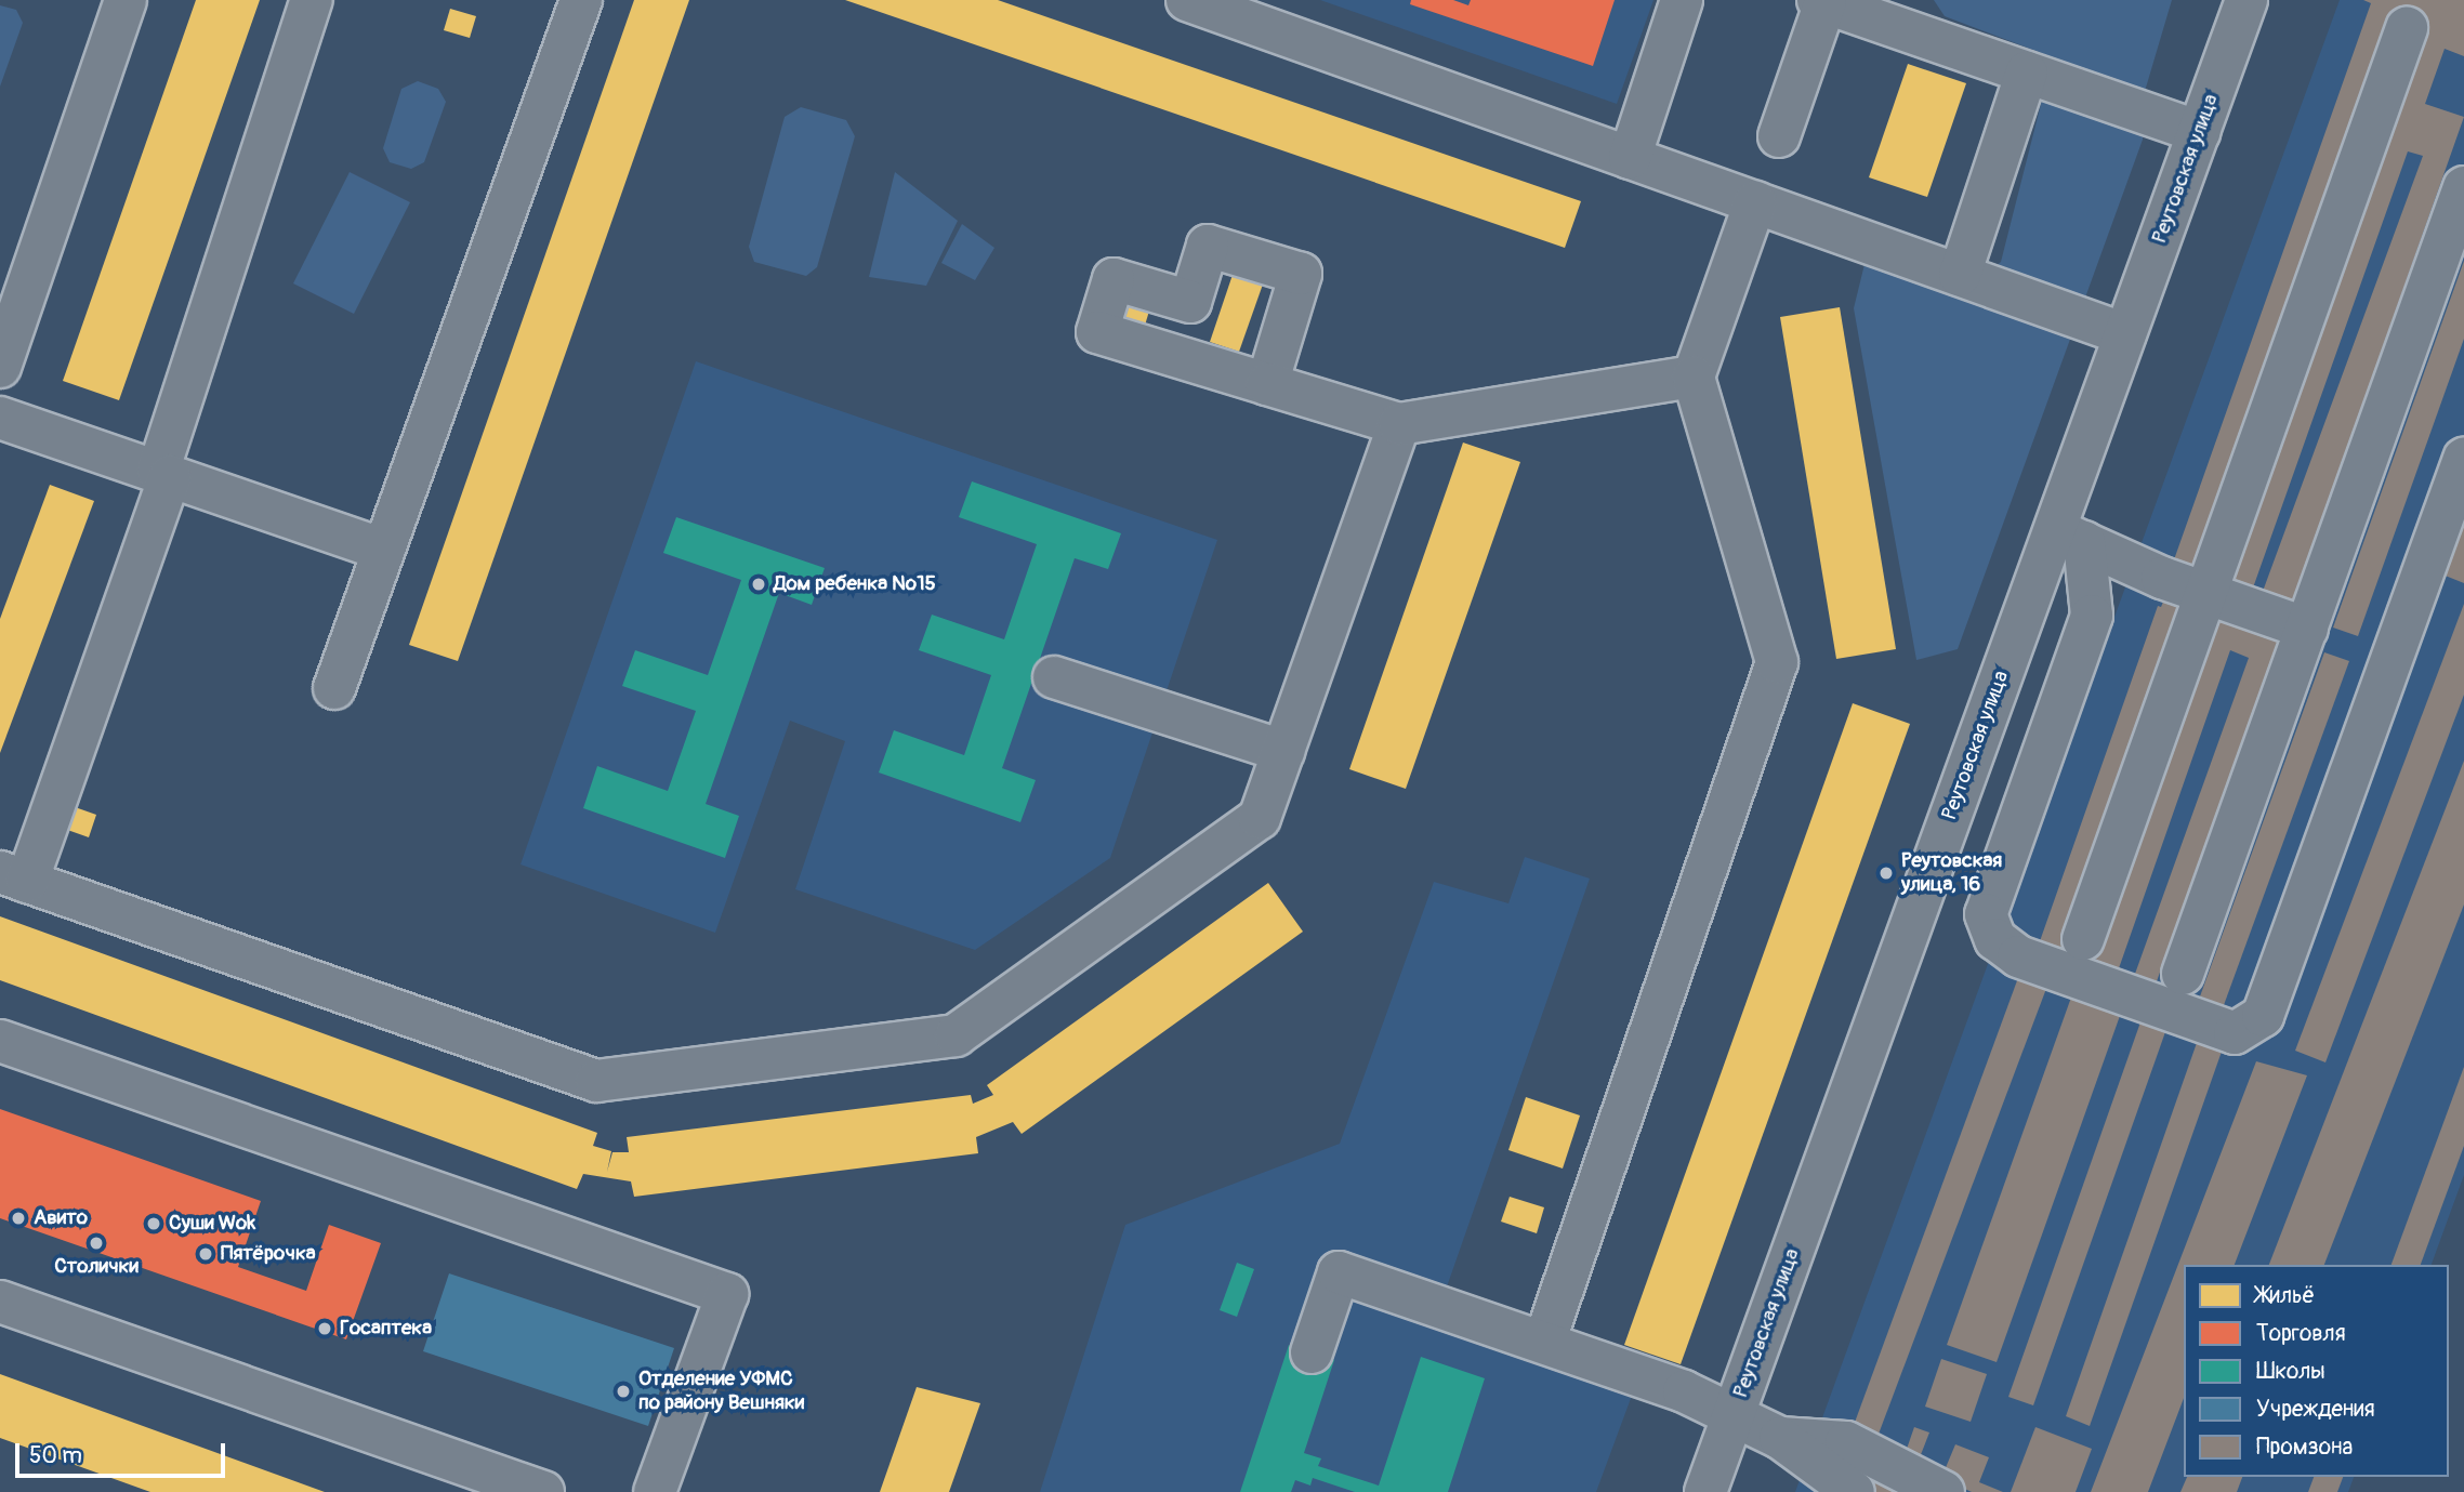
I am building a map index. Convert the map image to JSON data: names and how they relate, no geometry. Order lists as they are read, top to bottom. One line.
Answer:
{"streets":{"street":["Реутовская улица"]},"places":["Дом ребенка №15","Реутовская улица, 16","Авито","Суши Wok","Столички","Пятёрочка","Госаптека","Отделение УФМС по району Вешняки"],"legend":["Жильё","Торговля","Школы","Учреждения","Промзона"],"scale_bar":"50 m"}
